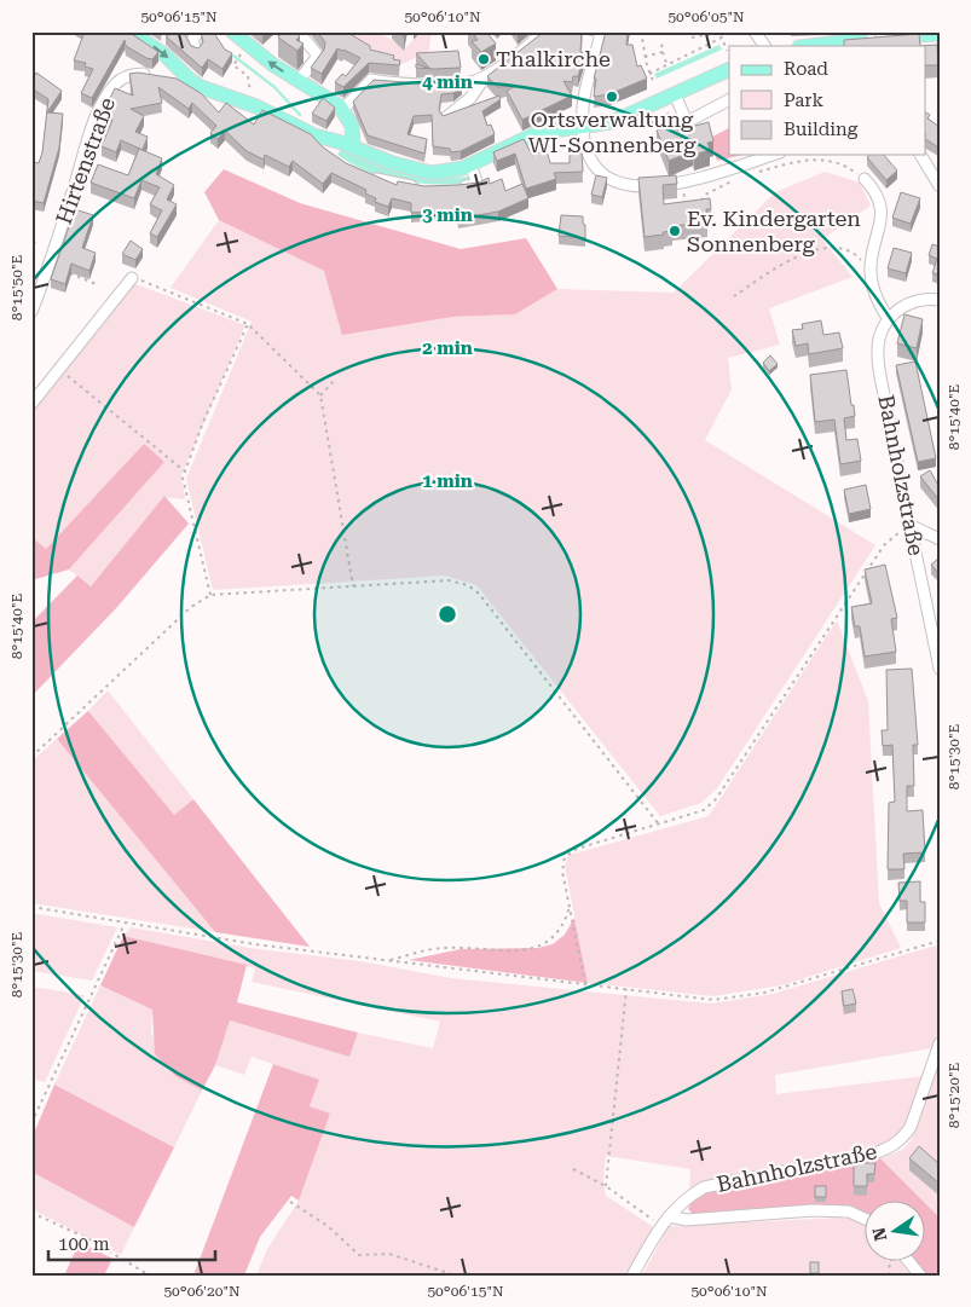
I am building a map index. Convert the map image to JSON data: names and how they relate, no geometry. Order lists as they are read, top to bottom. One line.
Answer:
{"streets":{"street":["Hirtenstraße","Bahnholzstraße"]},"places":["Thalkirche","Ortsverwaltung WI-Sonnenberg","Ev. Kindergarten Sonnenberg"],"legend":["Road","Park","Building"],"scale_bar":"100 m","north":"left","coordinates":["50°06'15\"N","50°06'10\"N","50°06'05\"N","8°15'50\"E","8°15'40\"E","8°15'30\"E","8°15'20\"E","50°06'20\"N"],"rings":["4 min","3 min","2 min","1 min"]}
